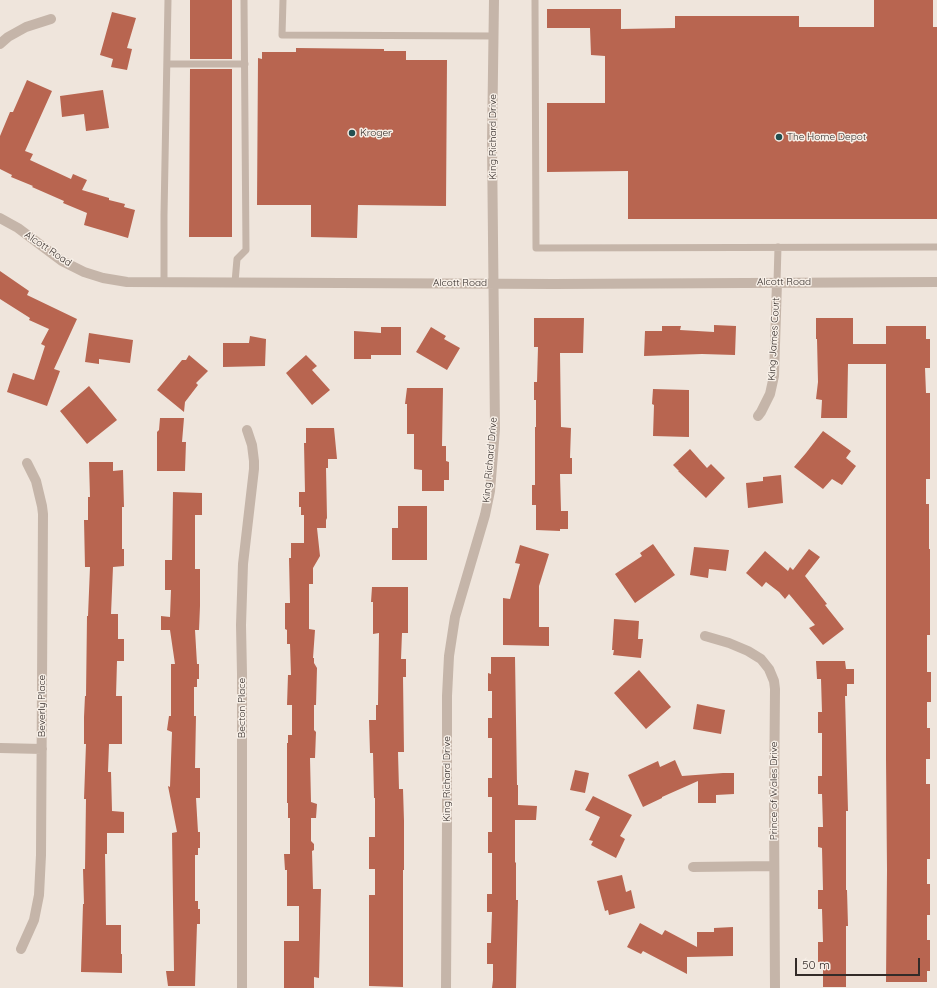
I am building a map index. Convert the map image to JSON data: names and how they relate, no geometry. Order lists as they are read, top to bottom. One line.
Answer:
{"streets":{"street":["King Richard Drive","Alcott Road","King James Court","Beverly Place","Becton Place","Prince of Wales Drive"]},"crossings":[["King Richard Drive","Alcott Road"],["Alcott Road","King James Court"]],"places":["Kroger","The Home Depot"],"scale_bar":"50 m"}
